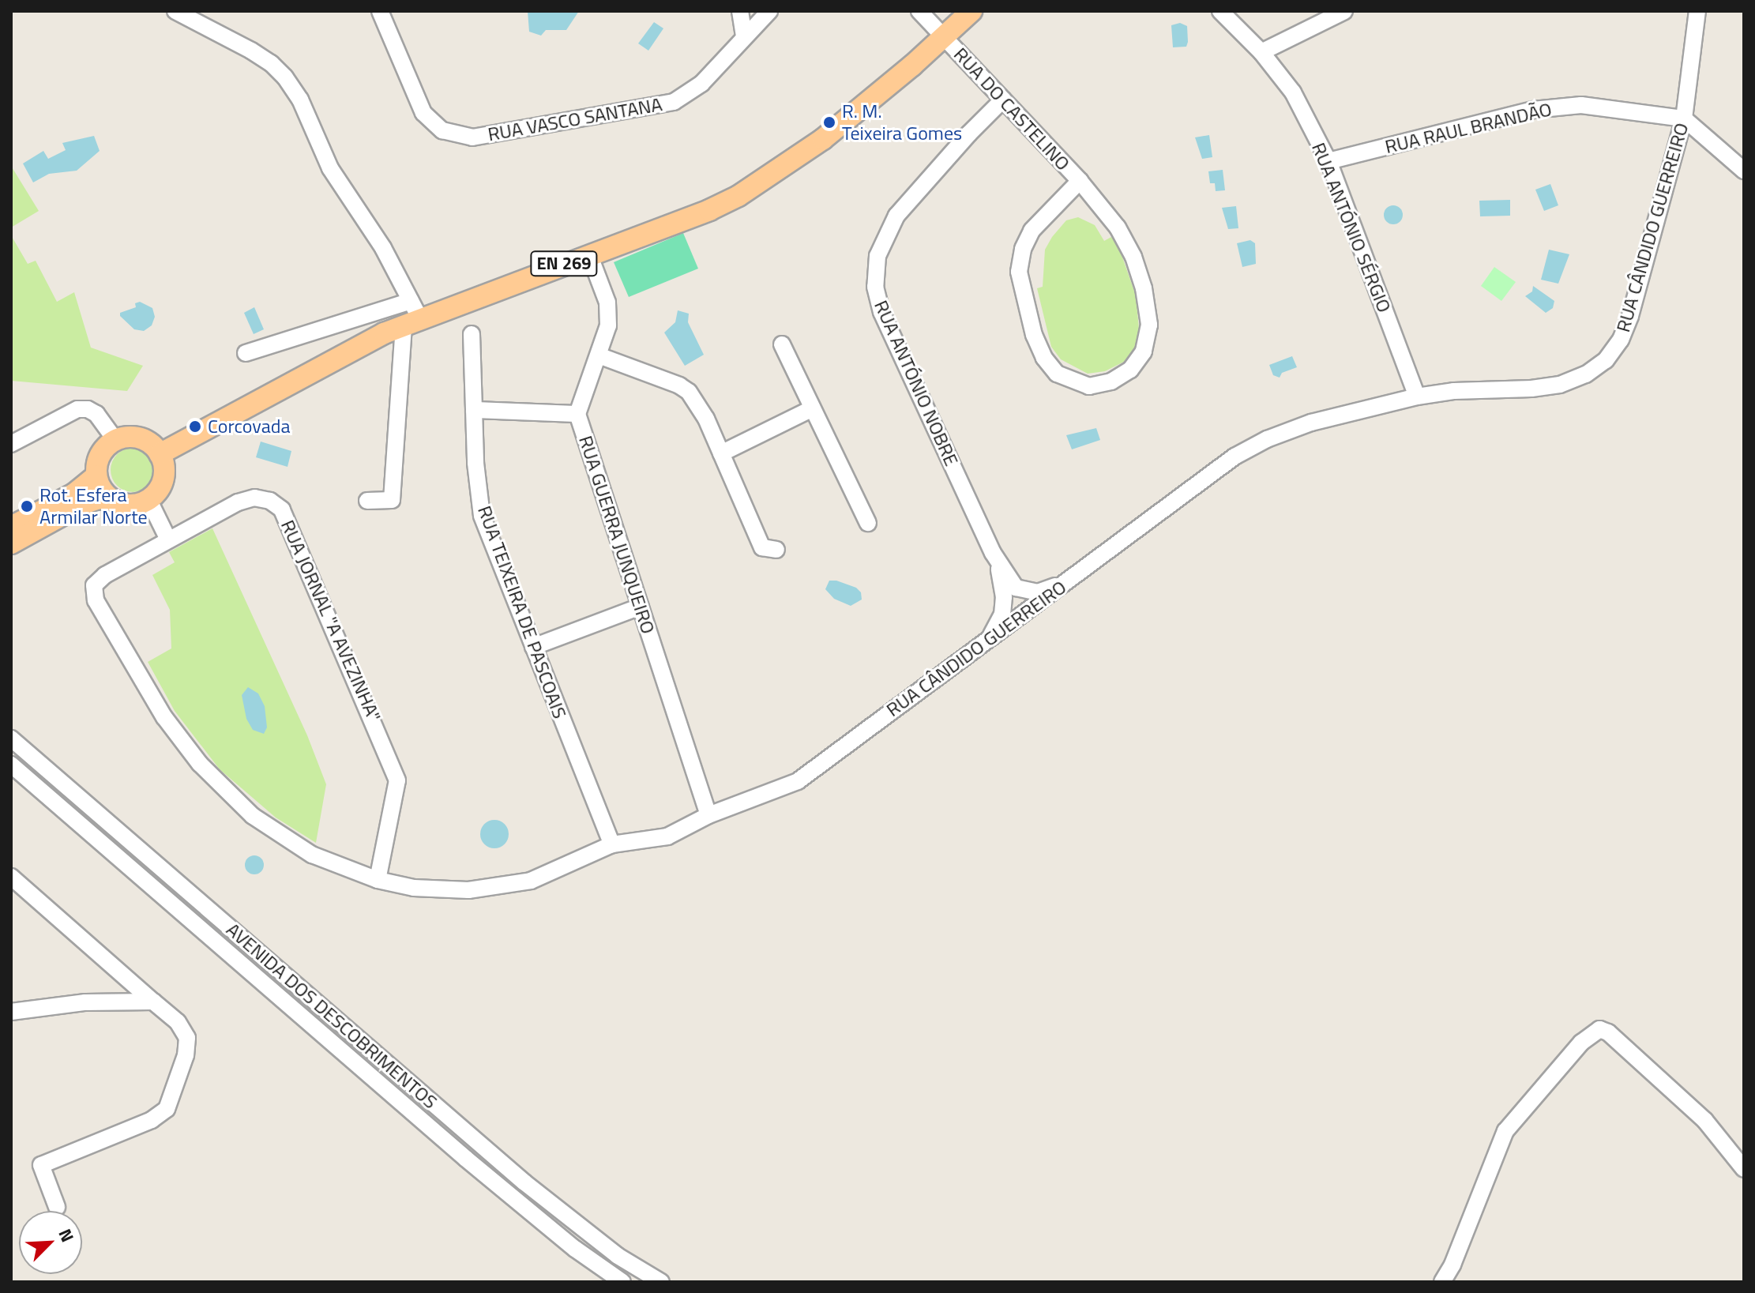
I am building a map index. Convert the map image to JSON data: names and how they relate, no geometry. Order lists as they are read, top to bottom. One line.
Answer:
{"streets":{"main road":["EN 269"],"street":["RUA DO CASTELINO","RUA VASCO SANTANA","RUA RAUL BRANDÃO","RUA ANTÓNIO SÉRGIO","RUA CÂNDIDO GUERREIRO","RUA ANTÓNIO NOBRE","RUA GUERRA JUNQUEIRO","RUA TEIXEIRA DE PASCOAIS","RUA JORNAL \"A AVEZINHA\"","AVENIDA DOS DESCOBRIMENTOS"]},"crossings":[["RUA DO CASTELINO","EN 269"],["RUA DO CASTELINO","RUA ANTÓNIO NOBRE"],["RUA RAUL BRANDÃO","RUA ANTÓNIO SÉRGIO"],["RUA RAUL BRANDÃO","RUA CÂNDIDO GUERREIRO"],["RUA ANTÓNIO SÉRGIO","RUA CÂNDIDO GUERREIRO"],["RUA CÂNDIDO GUERREIRO","RUA ANTÓNIO NOBRE"],["RUA CÂNDIDO GUERREIRO","RUA GUERRA JUNQUEIRO"],["RUA CÂNDIDO GUERREIRO","RUA TEIXEIRA DE PASCOAIS"],["RUA CÂNDIDO GUERREIRO","RUA JORNAL \"A AVEZINHA\""],["EN 269","RUA GUERRA JUNQUEIRO"]],"places":["R. M. Teixeira Gomes","Corcovada","Rot. Esfera Armilar Norte"],"north":"top right"}
